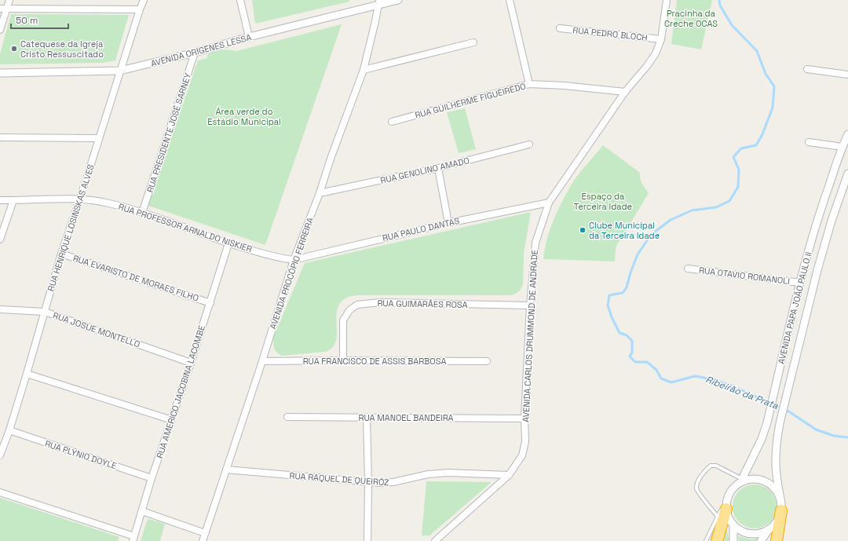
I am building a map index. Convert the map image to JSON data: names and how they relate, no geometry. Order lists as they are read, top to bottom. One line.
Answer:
{"streets":{"street":["RUA PEDRO BLOCH","AVENIDA ORIGENES LESSA","RUA GUILHERME FIGUEIREDO","RUA PRESIDENTE JOSÉ SARNEY","RUA GENOLINO AMADO","RUA HENRIQUE LOSINSKAS ALVES","RUA PROFESSOR ARNALDO NISKIER","RUA PAULO DANTAS","AVENIDA PROCÓPIO FERREIRA","RUA OTAVIO ROMANOLI","RUA EVARISTO DE MORAES FILHO","RUA GUIMARÃES ROSA","AVENIDA PAPA JOÃO PAULO II","RUA JOSUE MONTELLO","AVENIDA CARLOS DRUMMOND DE ANDRADE","RUA FRANCISCO DE ASSIS BARBOSA","RUA AMERICO JACOBINA LACOMBE","RUA MANOEL BANDEIRA","RUA PLYNIO DOYLE","RUA RAQUEL DE QUEIRÓZ"]},"crossings":[["RUA PEDRO BLOCH","AVENIDA CARLOS DRUMMOND DE ANDRADE"],["AVENIDA ORIGENES LESSA","RUA PRESIDENTE JOSÉ SARNEY"],["AVENIDA ORIGENES LESSA","RUA HENRIQUE LOSINSKAS ALVES"],["AVENIDA ORIGENES LESSA","AVENIDA PROCÓPIO FERREIRA"],["RUA GUILHERME FIGUEIREDO","AVENIDA CARLOS DRUMMOND DE ANDRADE"],["RUA PRESIDENTE JOSÉ SARNEY","RUA PROFESSOR ARNALDO NISKIER"],["RUA GENOLINO AMADO","AVENIDA PROCÓPIO FERREIRA"],["RUA HENRIQUE LOSINSKAS ALVES","RUA PROFESSOR ARNALDO NISKIER"],["RUA HENRIQUE LOSINSKAS ALVES","RUA EVARISTO DE MORAES FILHO"],["RUA HENRIQUE LOSINSKAS ALVES","RUA JOSUE MONTELLO"],["RUA HENRIQUE LOSINSKAS ALVES","RUA PLYNIO DOYLE"],["RUA PROFESSOR ARNALDO NISKIER","RUA PAULO DANTAS"],["RUA PROFESSOR ARNALDO NISKIER","AVENIDA PROCÓPIO FERREIRA"],["RUA PROFESSOR ARNALDO NISKIER","RUA AMERICO JACOBINA LACOMBE"],["RUA PAULO DANTAS","AVENIDA PROCÓPIO FERREIRA"],["RUA PAULO DANTAS","AVENIDA CARLOS DRUMMOND DE ANDRADE"],["AVENIDA PROCÓPIO FERREIRA","RUA FRANCISCO DE ASSIS BARBOSA"],["AVENIDA PROCÓPIO FERREIRA","RUA RAQUEL DE QUEIRÓZ"],["RUA OTAVIO ROMANOLI","AVENIDA PAPA JOÃO PAULO II"],["RUA EVARISTO DE MORAES FILHO","RUA AMERICO JACOBINA LACOMBE"],["RUA GUIMARÃES ROSA","AVENIDA CARLOS DRUMMOND DE ANDRADE"],["RUA GUIMARÃES ROSA","RUA FRANCISCO DE ASSIS BARBOSA"],["RUA JOSUE MONTELLO","RUA AMERICO JACOBINA LACOMBE"],["AVENIDA CARLOS DRUMMOND DE ANDRADE","RUA MANOEL BANDEIRA"],["AVENIDA CARLOS DRUMMOND DE ANDRADE","RUA RAQUEL DE QUEIRÓZ"],["RUA AMERICO JACOBINA LACOMBE","RUA PLYNIO DOYLE"]],"water":["Ribeirão da Prata"],"parks":["Pracinha da Creche OCAS","Área verde do Estádio Municipal","Espaço da Terceira Idade"],"places":["Catequese da Igreja Cristo Ressuscitado","Clube Municipal da Terceira Idade"],"scale_bar":"50 m"}
